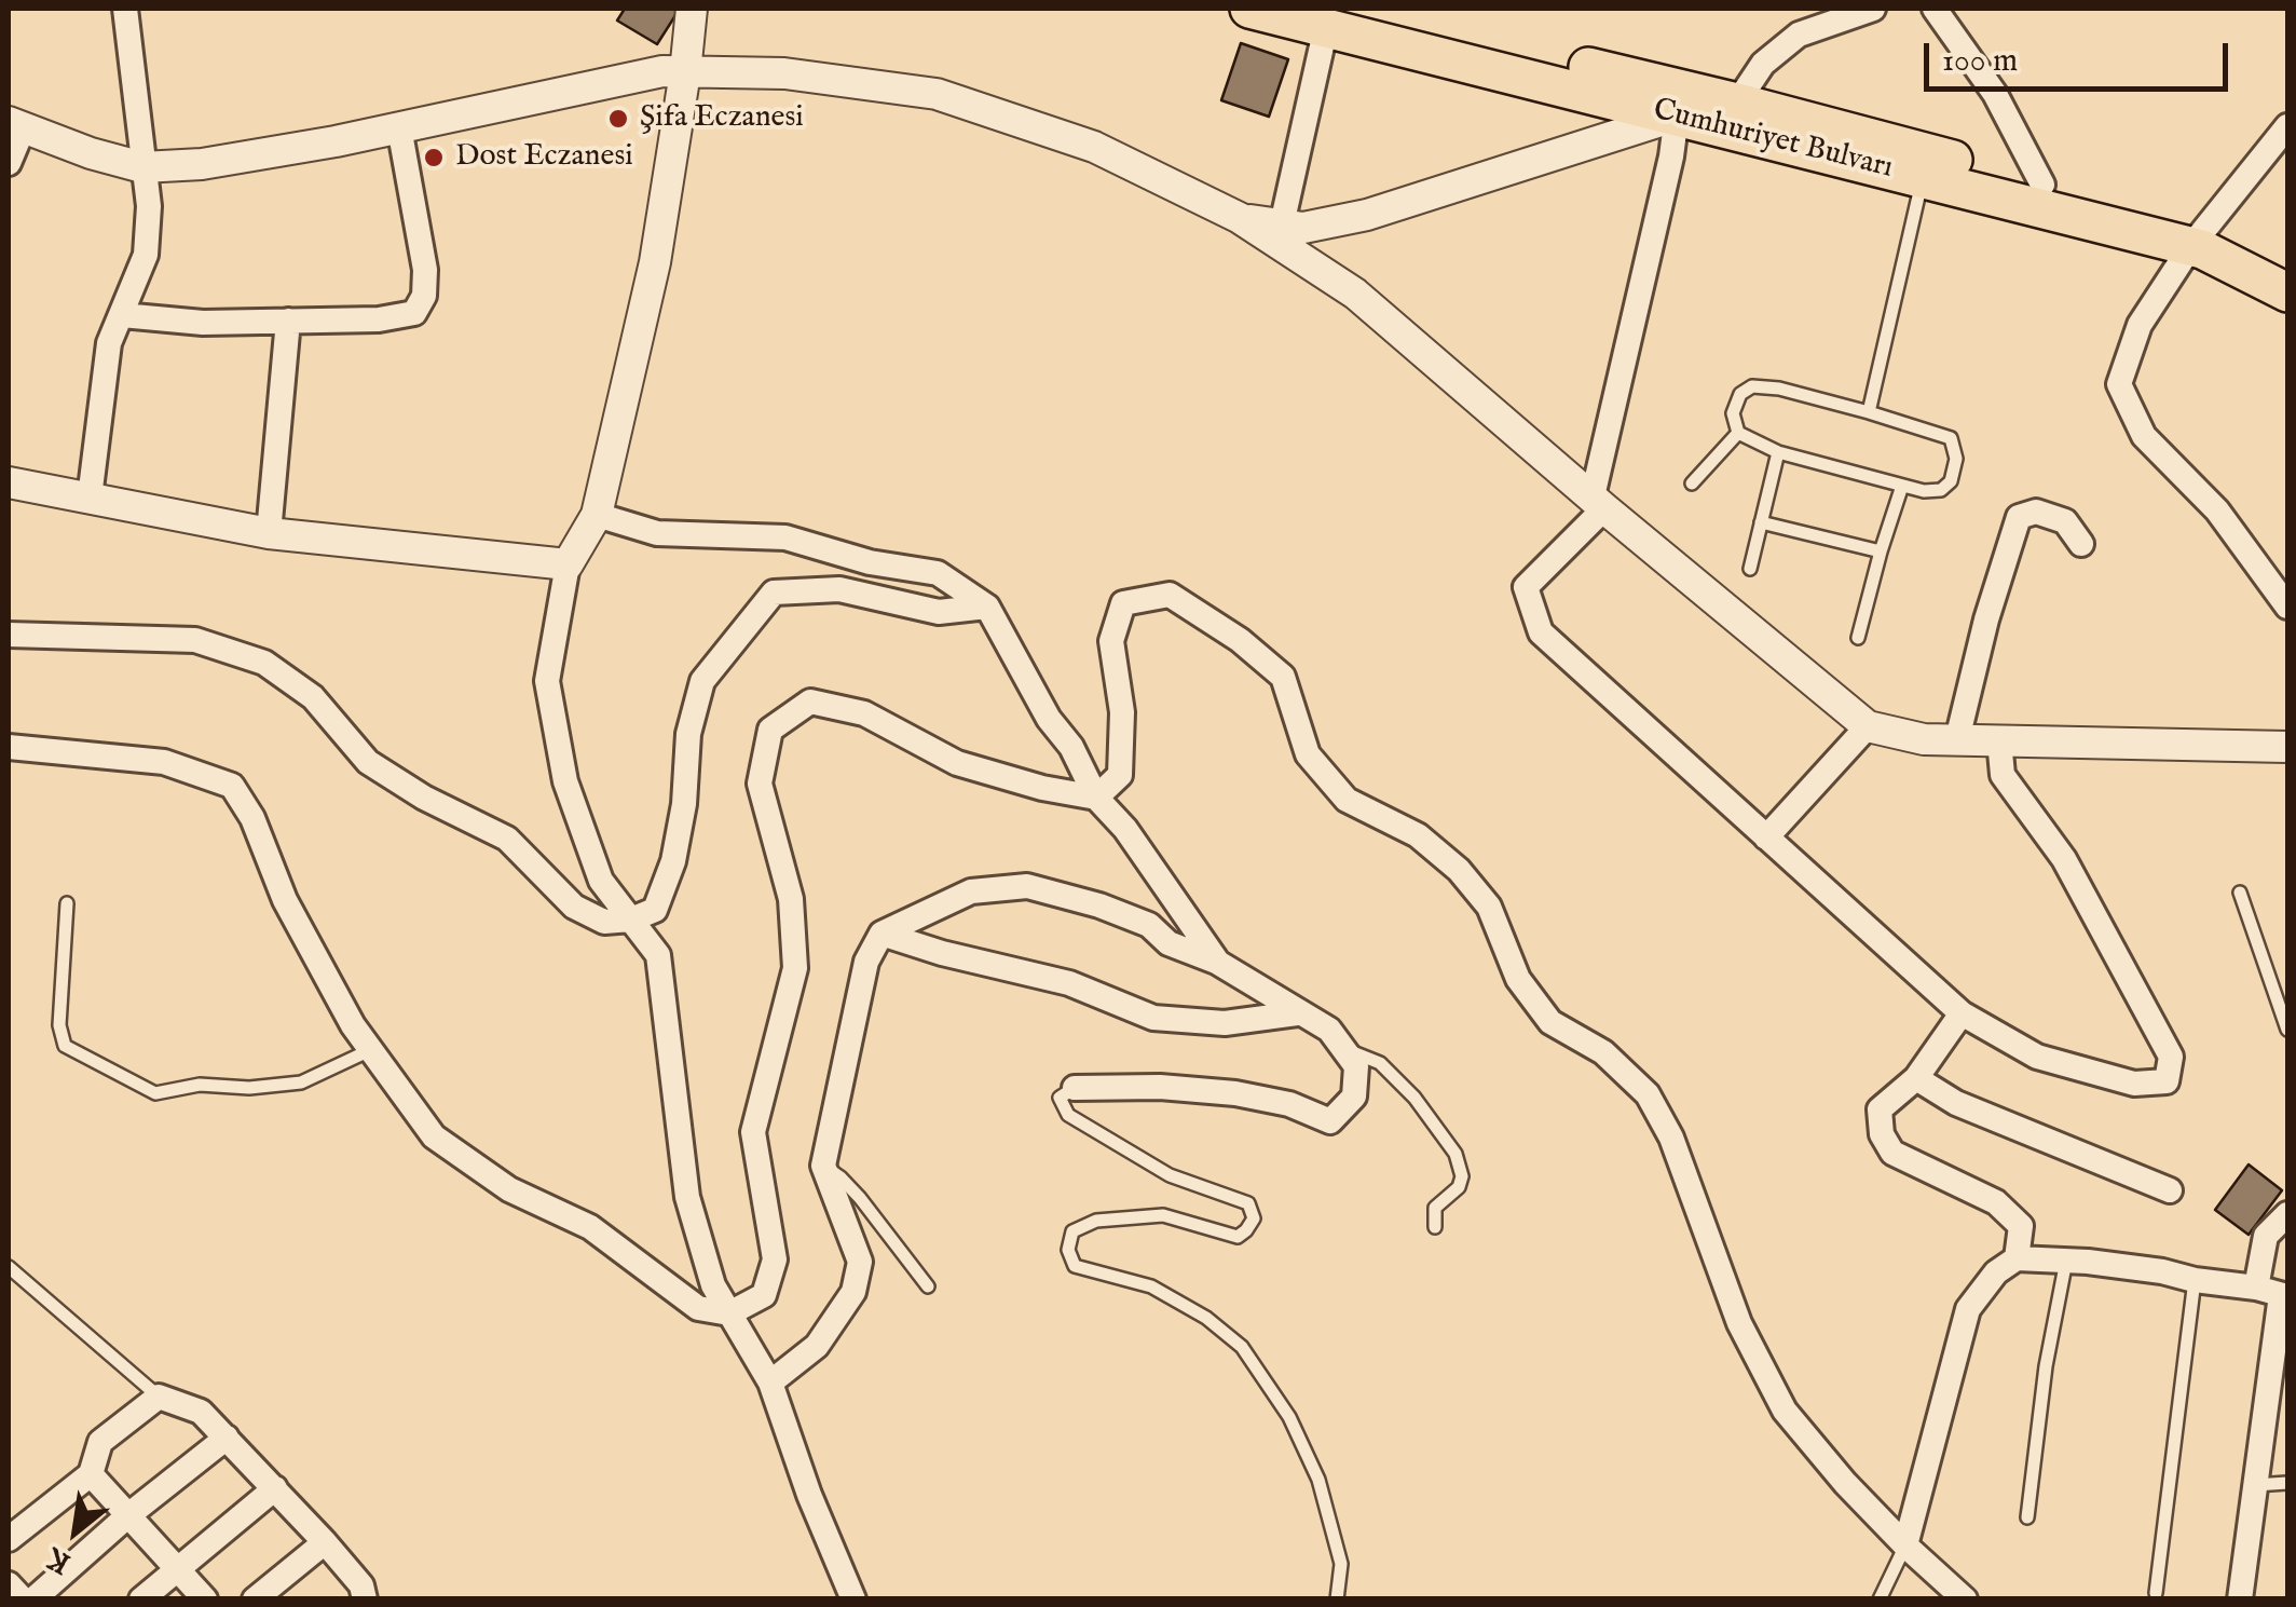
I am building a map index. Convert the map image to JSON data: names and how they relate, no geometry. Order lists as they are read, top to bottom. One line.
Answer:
{"streets":{"main road":["Cumhuriyet Bulvarı"]},"places":["Şifa Eczanesi","Dost Eczanesi"],"scale_bar":"100 m","north":"bottom left"}
